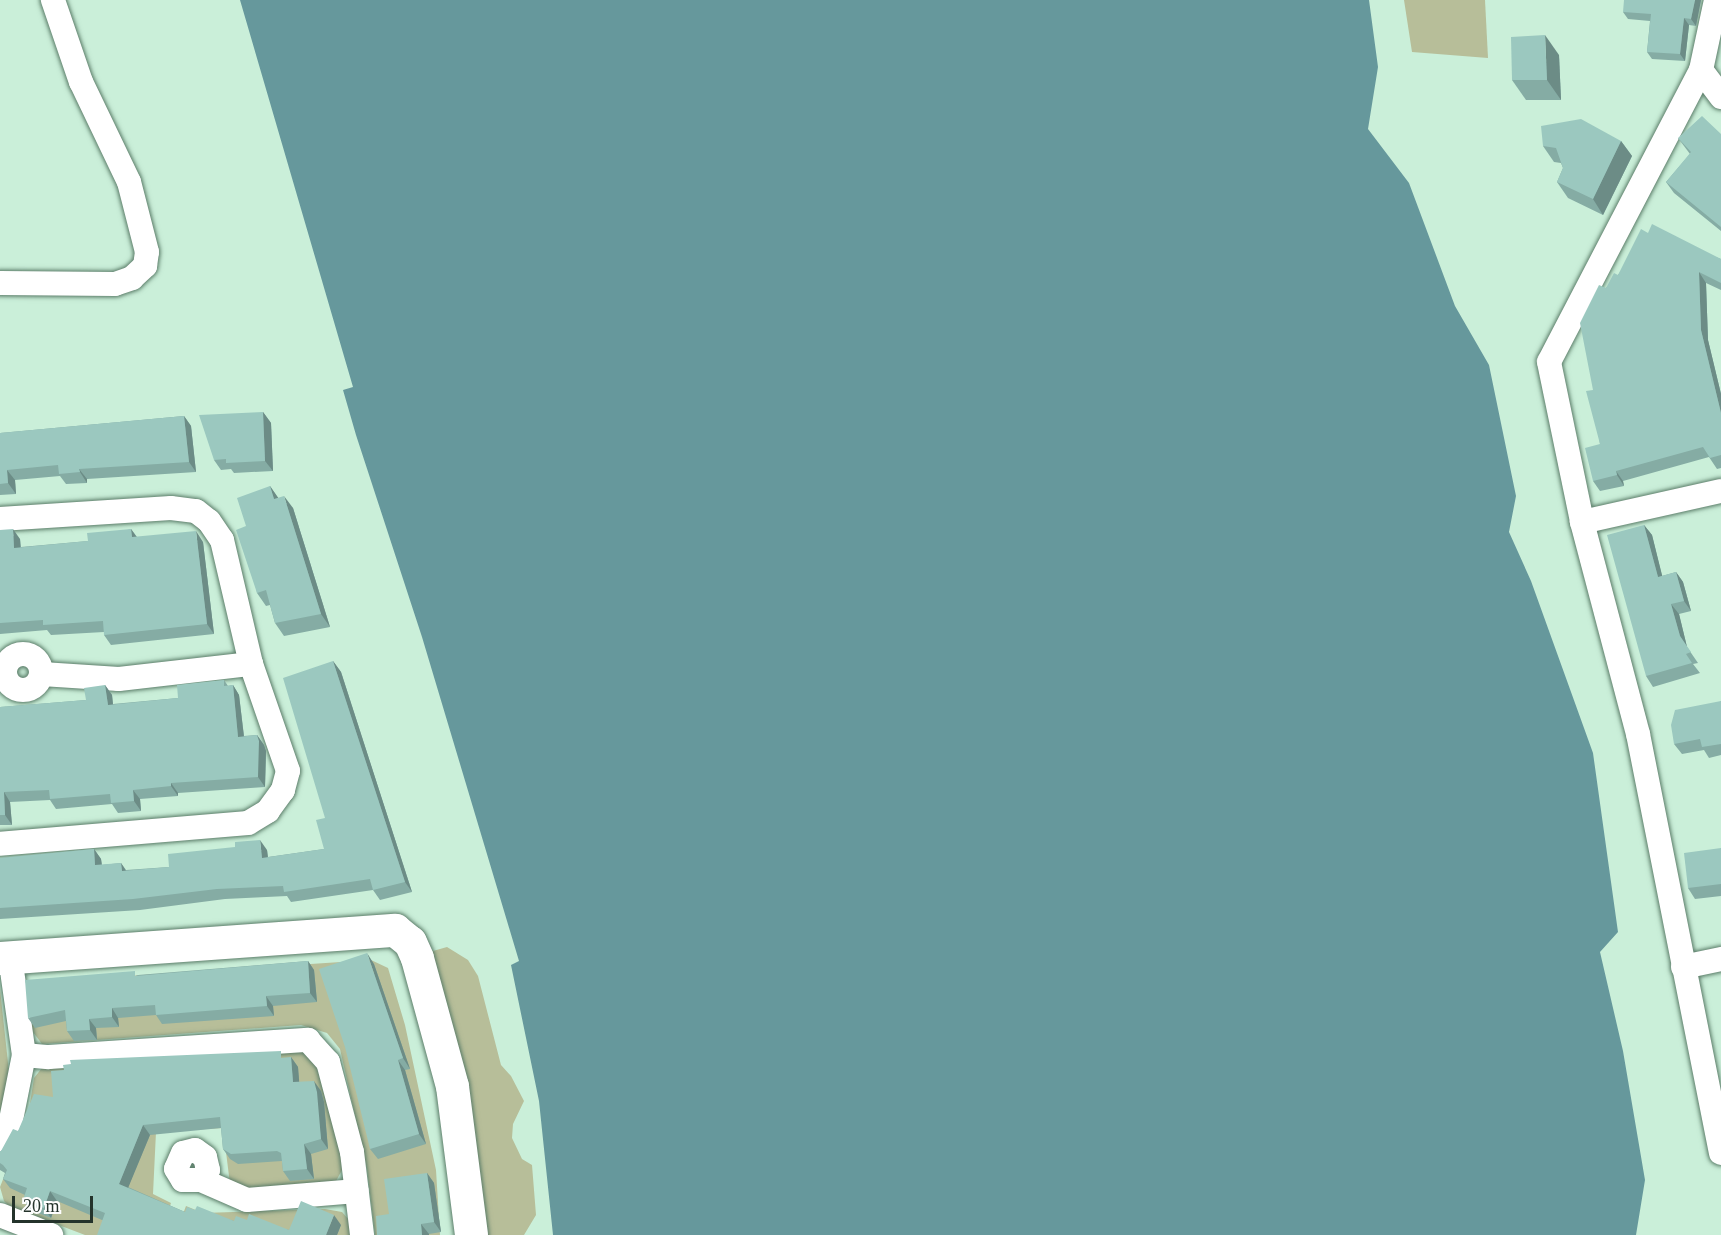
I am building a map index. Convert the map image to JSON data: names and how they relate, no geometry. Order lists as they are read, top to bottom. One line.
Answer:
{"scale_bar":"20 m"}
